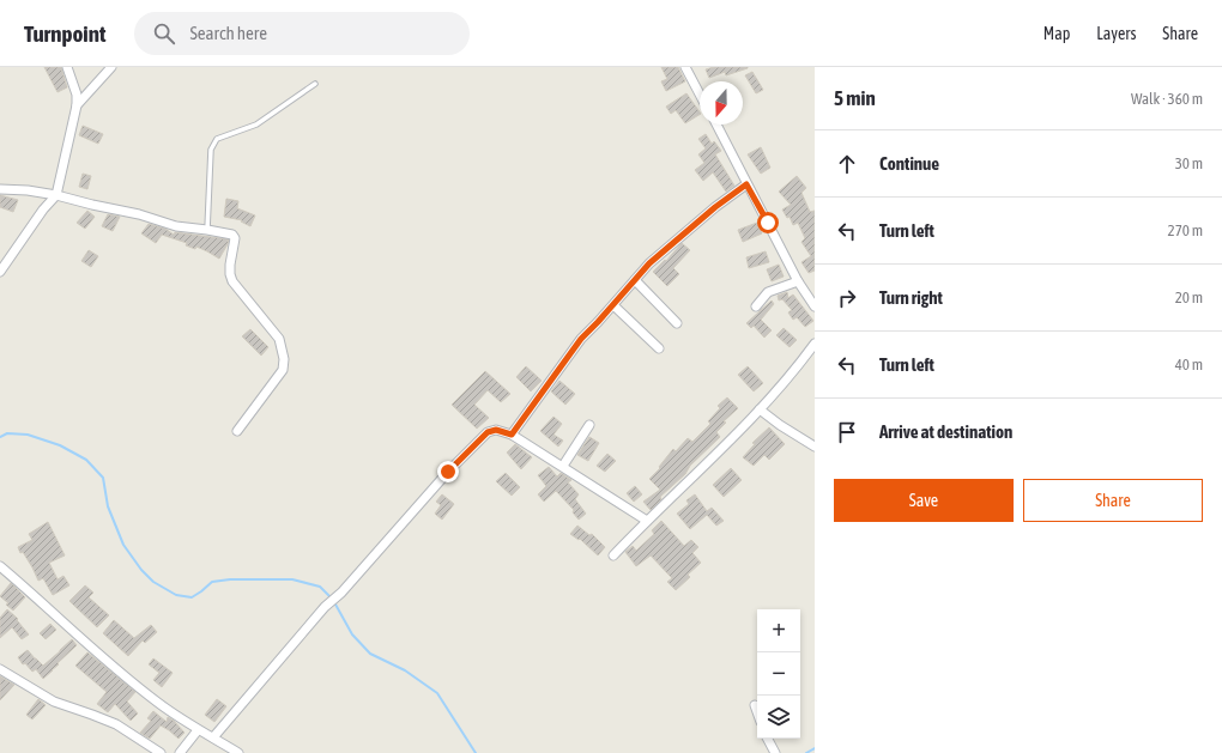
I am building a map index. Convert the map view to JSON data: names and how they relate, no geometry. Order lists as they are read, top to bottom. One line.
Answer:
{"north":"bottom","page":{"header":"Turnpoint","search":"Search here","nav":["Map","Layers","Share"],"heading":["5 min","Walk · 360 m"],"list":[["Continue","30 m"],["Turn left","270 m"],["Turn right","20 m"],["Turn left","40 m"],"Arrive at destination"],"buttons":["Save","Share"],"map_buttons":["+","−"]}}
